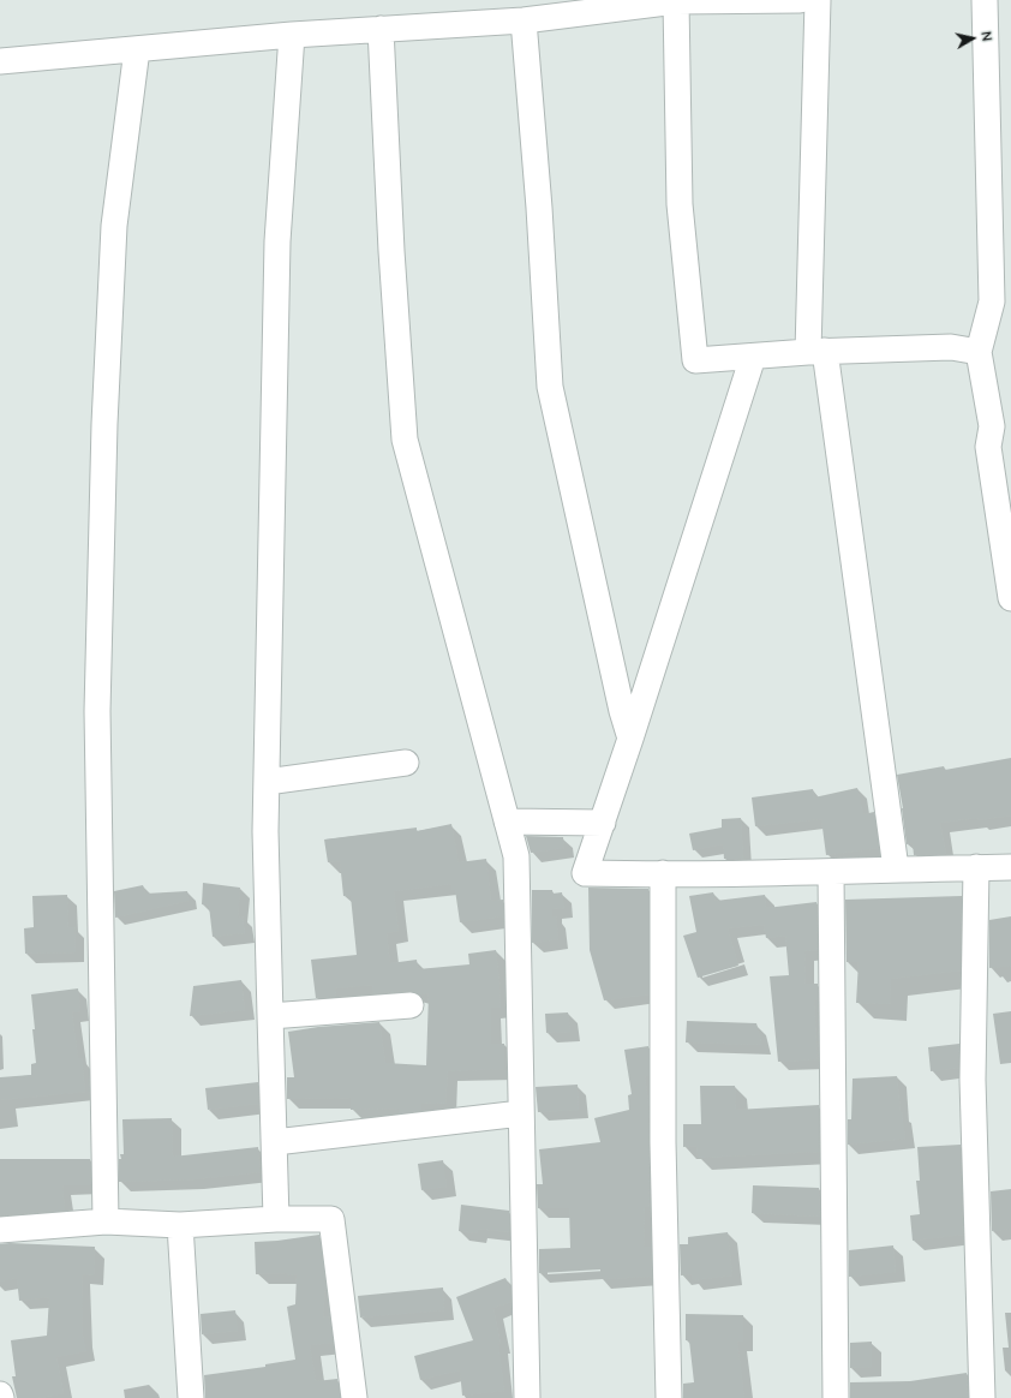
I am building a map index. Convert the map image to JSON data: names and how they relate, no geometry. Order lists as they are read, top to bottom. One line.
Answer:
{"north":"right"}
